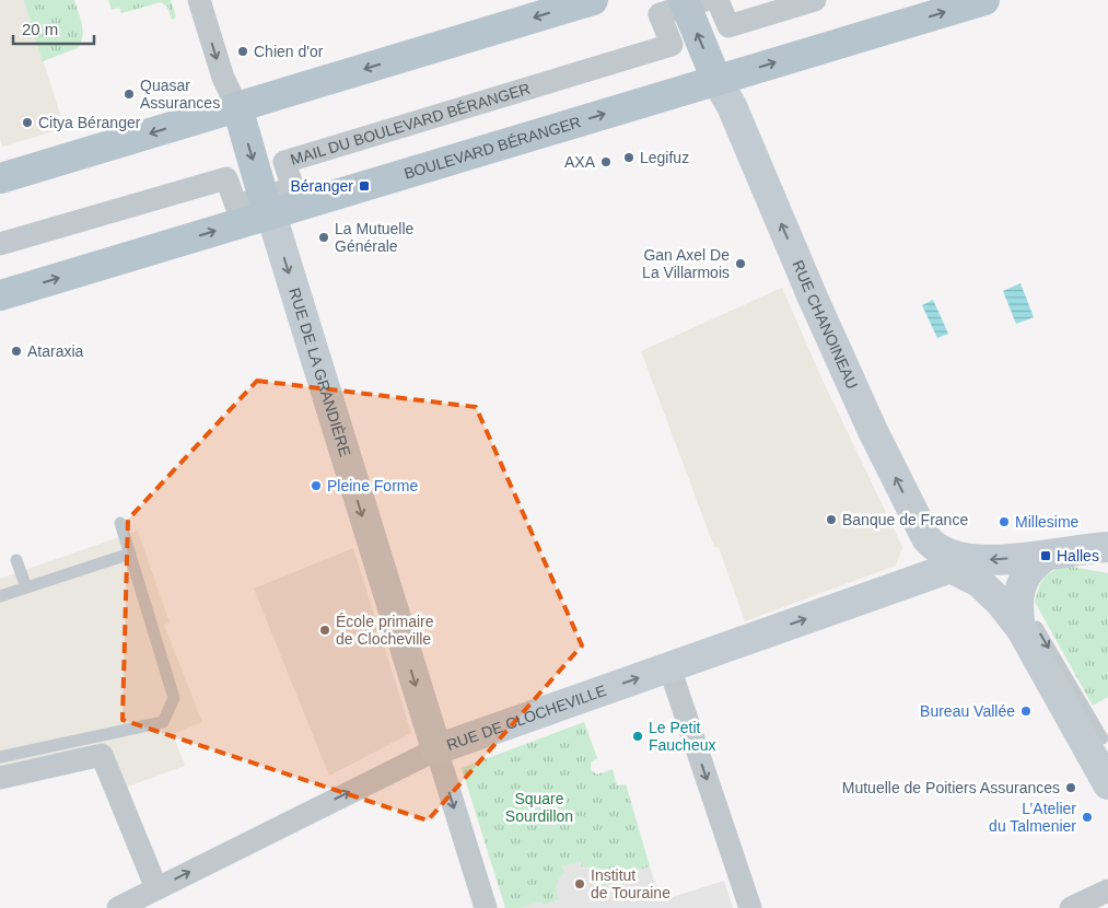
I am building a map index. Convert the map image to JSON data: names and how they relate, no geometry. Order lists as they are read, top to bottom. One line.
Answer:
{"streets":{"main road":["BOULEVARD BÉRANGER","RUE CHANOINEAU","RUE DE LA GRANDIÈRE","RUE DE CLOCHEVILLE"],"street":["MAIL DU BOULEVARD BÉRANGER"]},"crossings":[["MAIL DU BOULEVARD BÉRANGER","BOULEVARD BÉRANGER"],["MAIL DU BOULEVARD BÉRANGER","RUE DE LA GRANDIÈRE"],["BOULEVARD BÉRANGER","RUE CHANOINEAU"],["BOULEVARD BÉRANGER","RUE DE LA GRANDIÈRE"],["RUE CHANOINEAU","RUE DE CLOCHEVILLE"],["RUE DE LA GRANDIÈRE","RUE DE CLOCHEVILLE"]],"one_way":["RUE CHANOINEAU","RUE DE LA GRANDIÈRE","RUE DE CLOCHEVILLE"],"parks":["Square Sourdillon"],"places":{"other":["Chien d'or","Quasar Assurances","Citya Béranger","Legifuz","AXA","La Mutuelle Générale","Gan Axel De La Villarmois","Ataraxia","Pleine Forme","Banque de France","Millesime","École primaire de Clocheville","Bureau Vallée","Le Petit Faucheux","Mutuelle de Poitiers Assurances","L’Atelier du Talmenier","Institut de Touraine"],"transit":["Béranger","Halles"]},"scale_bar":"20 m"}
